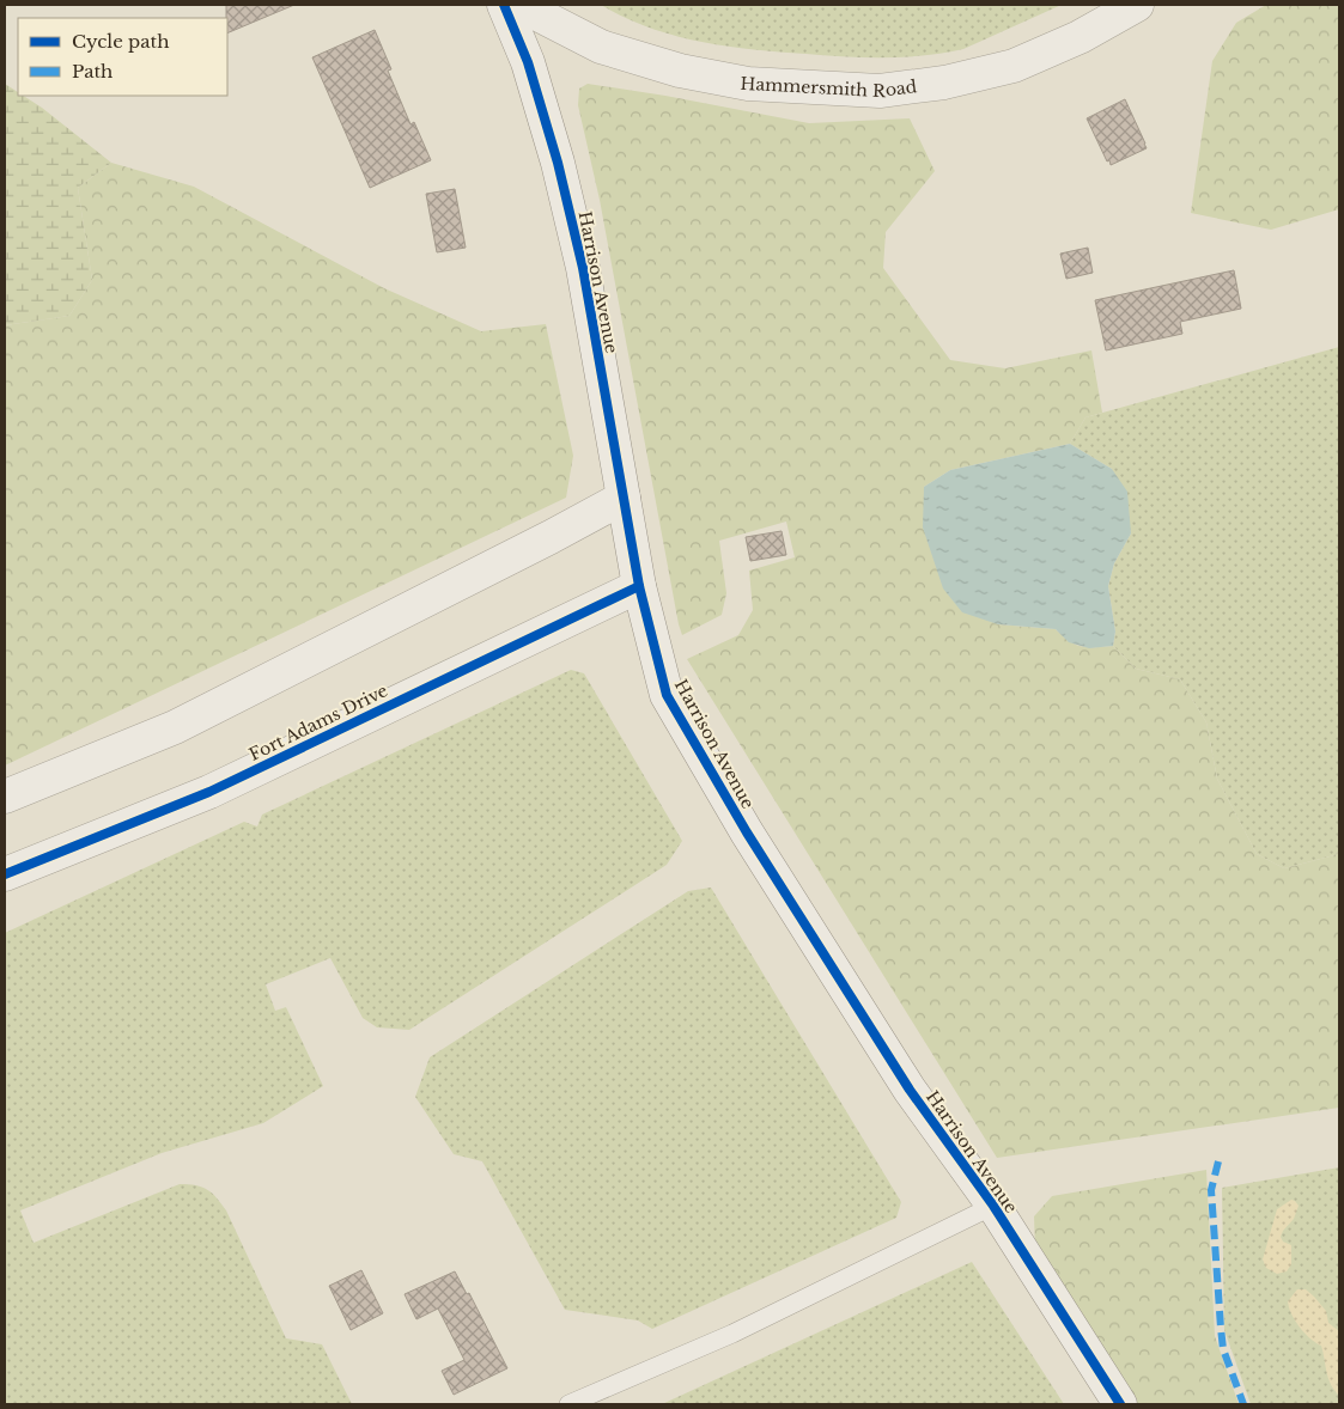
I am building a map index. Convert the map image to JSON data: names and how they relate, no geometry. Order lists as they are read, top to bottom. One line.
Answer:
{"streets":{"street":["Hammersmith Road","Harrison Avenue","Fort Adams Drive"]},"crossings":[["Harrison Avenue","Fort Adams Drive"]],"legend":["Cycle path","Path"]}
